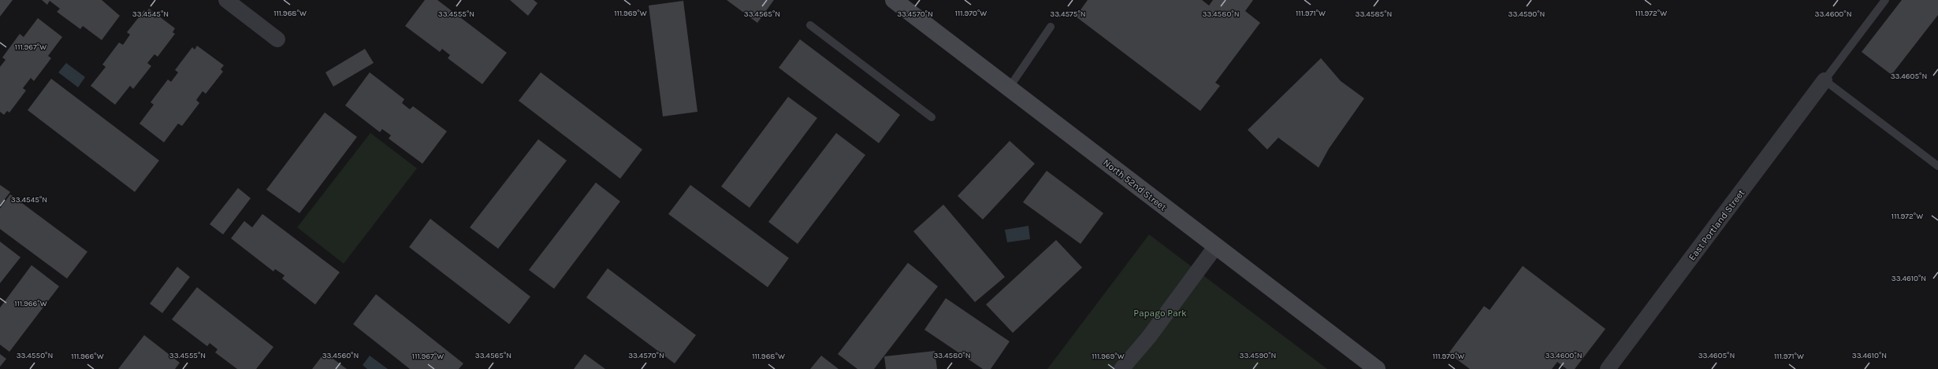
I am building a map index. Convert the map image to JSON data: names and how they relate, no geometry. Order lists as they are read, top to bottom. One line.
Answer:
{"streets":{"main road":["North 52nd Street"],"street":["East Portland Street"]},"parks":["Papago Park"],"coordinates":["111.972°W","111.968°W","111.969°W","111.970°W","111.971°W","33.4545°N","33.4555°N","33.4565°N","33.4570°N","33.4575°N","33.4580°N","33.4585°N","33.4590°N","33.4600°N","111.967°W","33.4605°N","33.4610°N","111.966°W","33.4550°N","33.4560°N"]}
